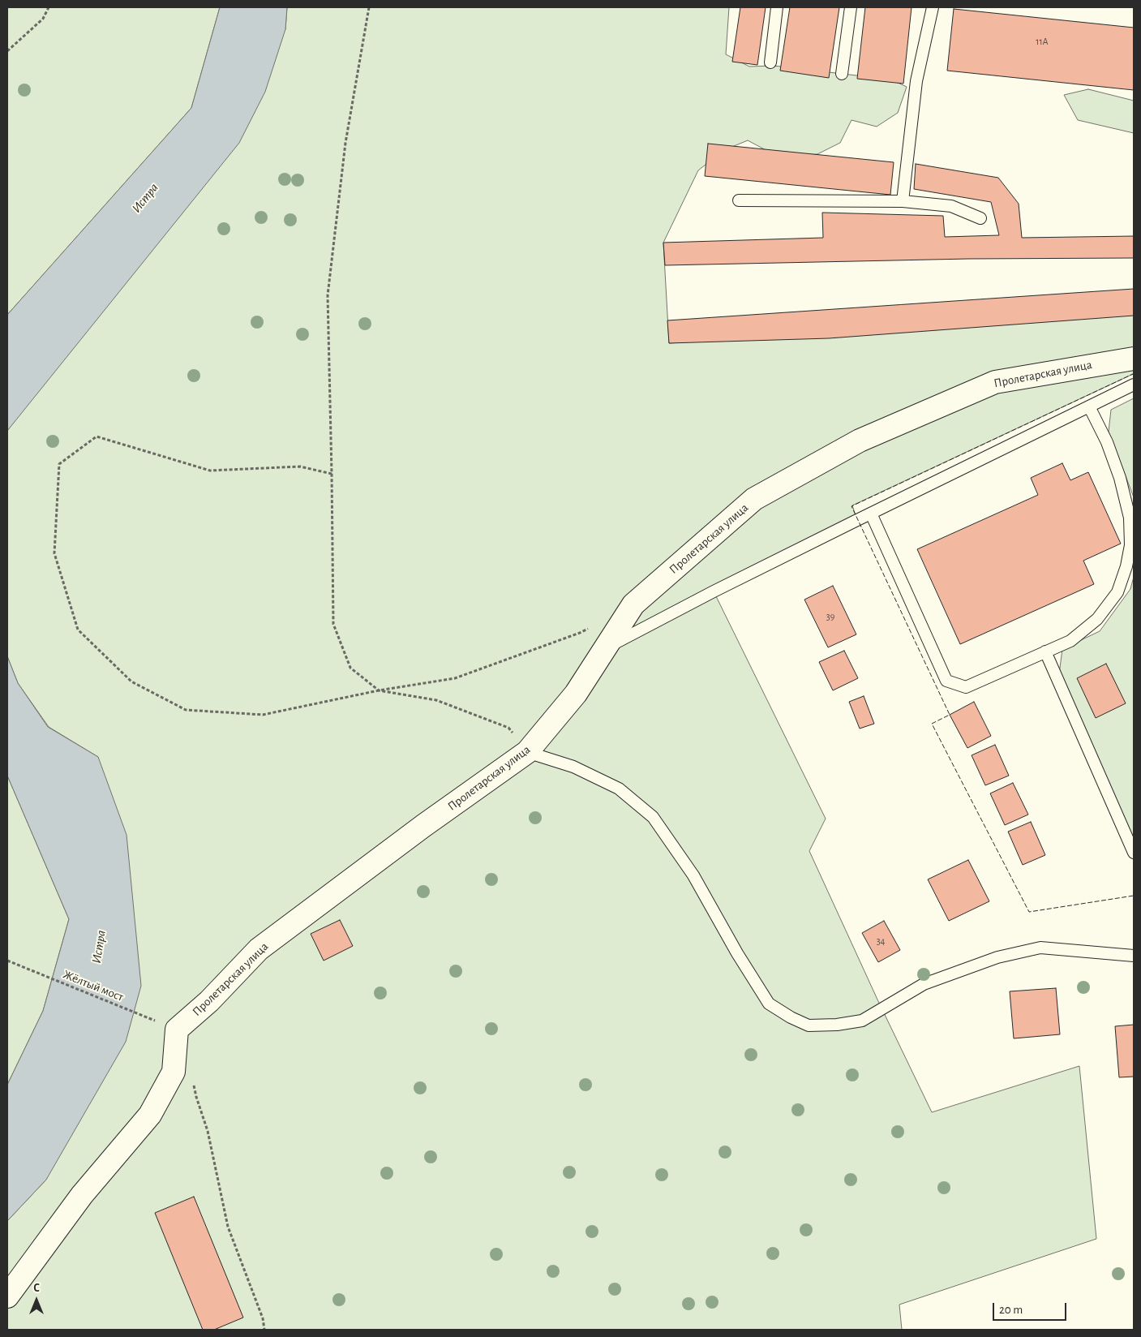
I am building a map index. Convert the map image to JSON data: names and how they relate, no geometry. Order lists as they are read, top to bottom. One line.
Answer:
{"streets":{"street":["Пролетарская улица"],"path":["Жёлтый мост"]},"water":["Истра"],"house_numbers":["11А","39","34"],"scale_bar":"20 m","north":"top"}
